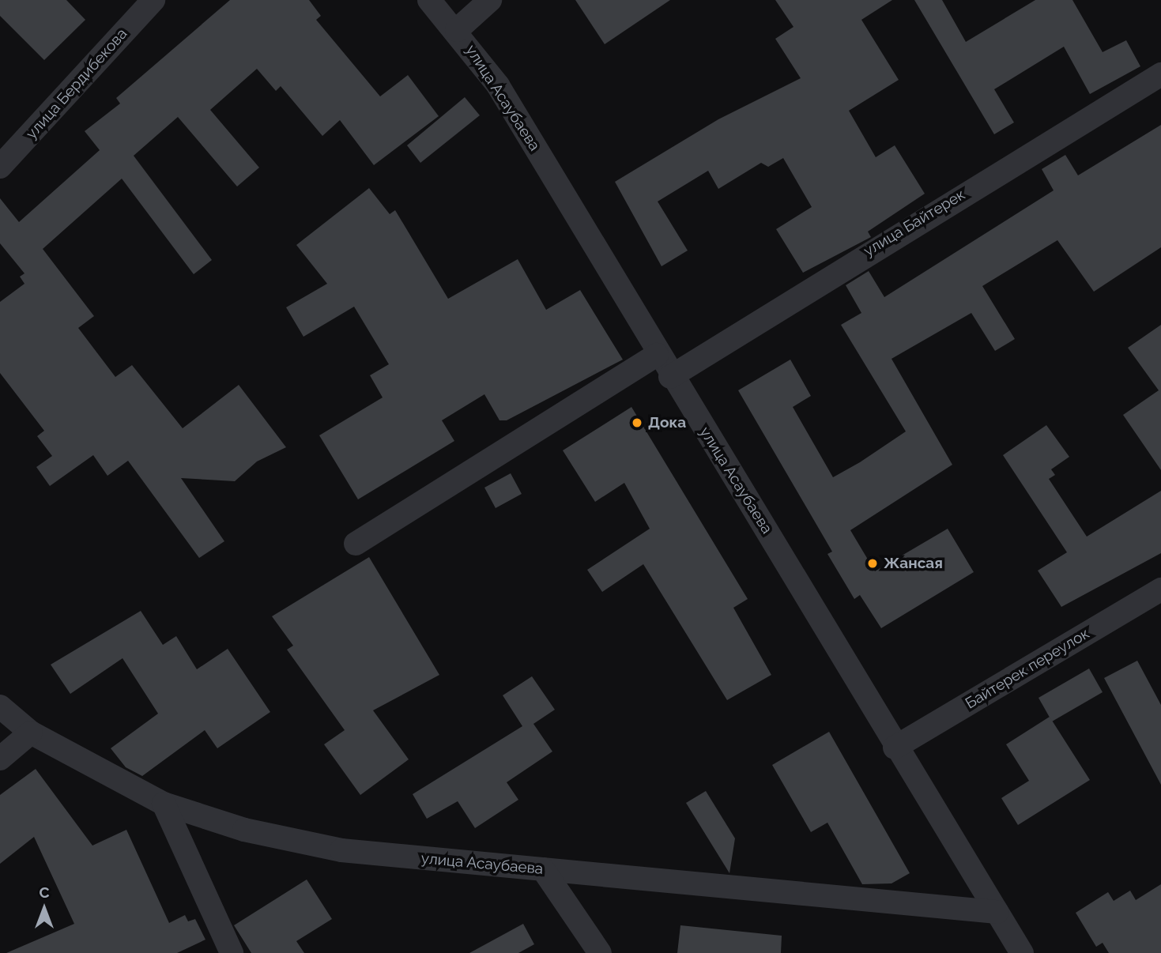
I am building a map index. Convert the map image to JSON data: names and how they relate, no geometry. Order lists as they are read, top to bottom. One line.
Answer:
{"streets":{"street":["улица Бердибекова","улица Асаубаева","улица Байтерек","Байтерек переулок"]},"crossings":[["улица Асаубаева","улица Байтерек"],["улица Асаубаева","Байтерек переулок"]],"places":["Дока","Жансая"],"north":"top"}
